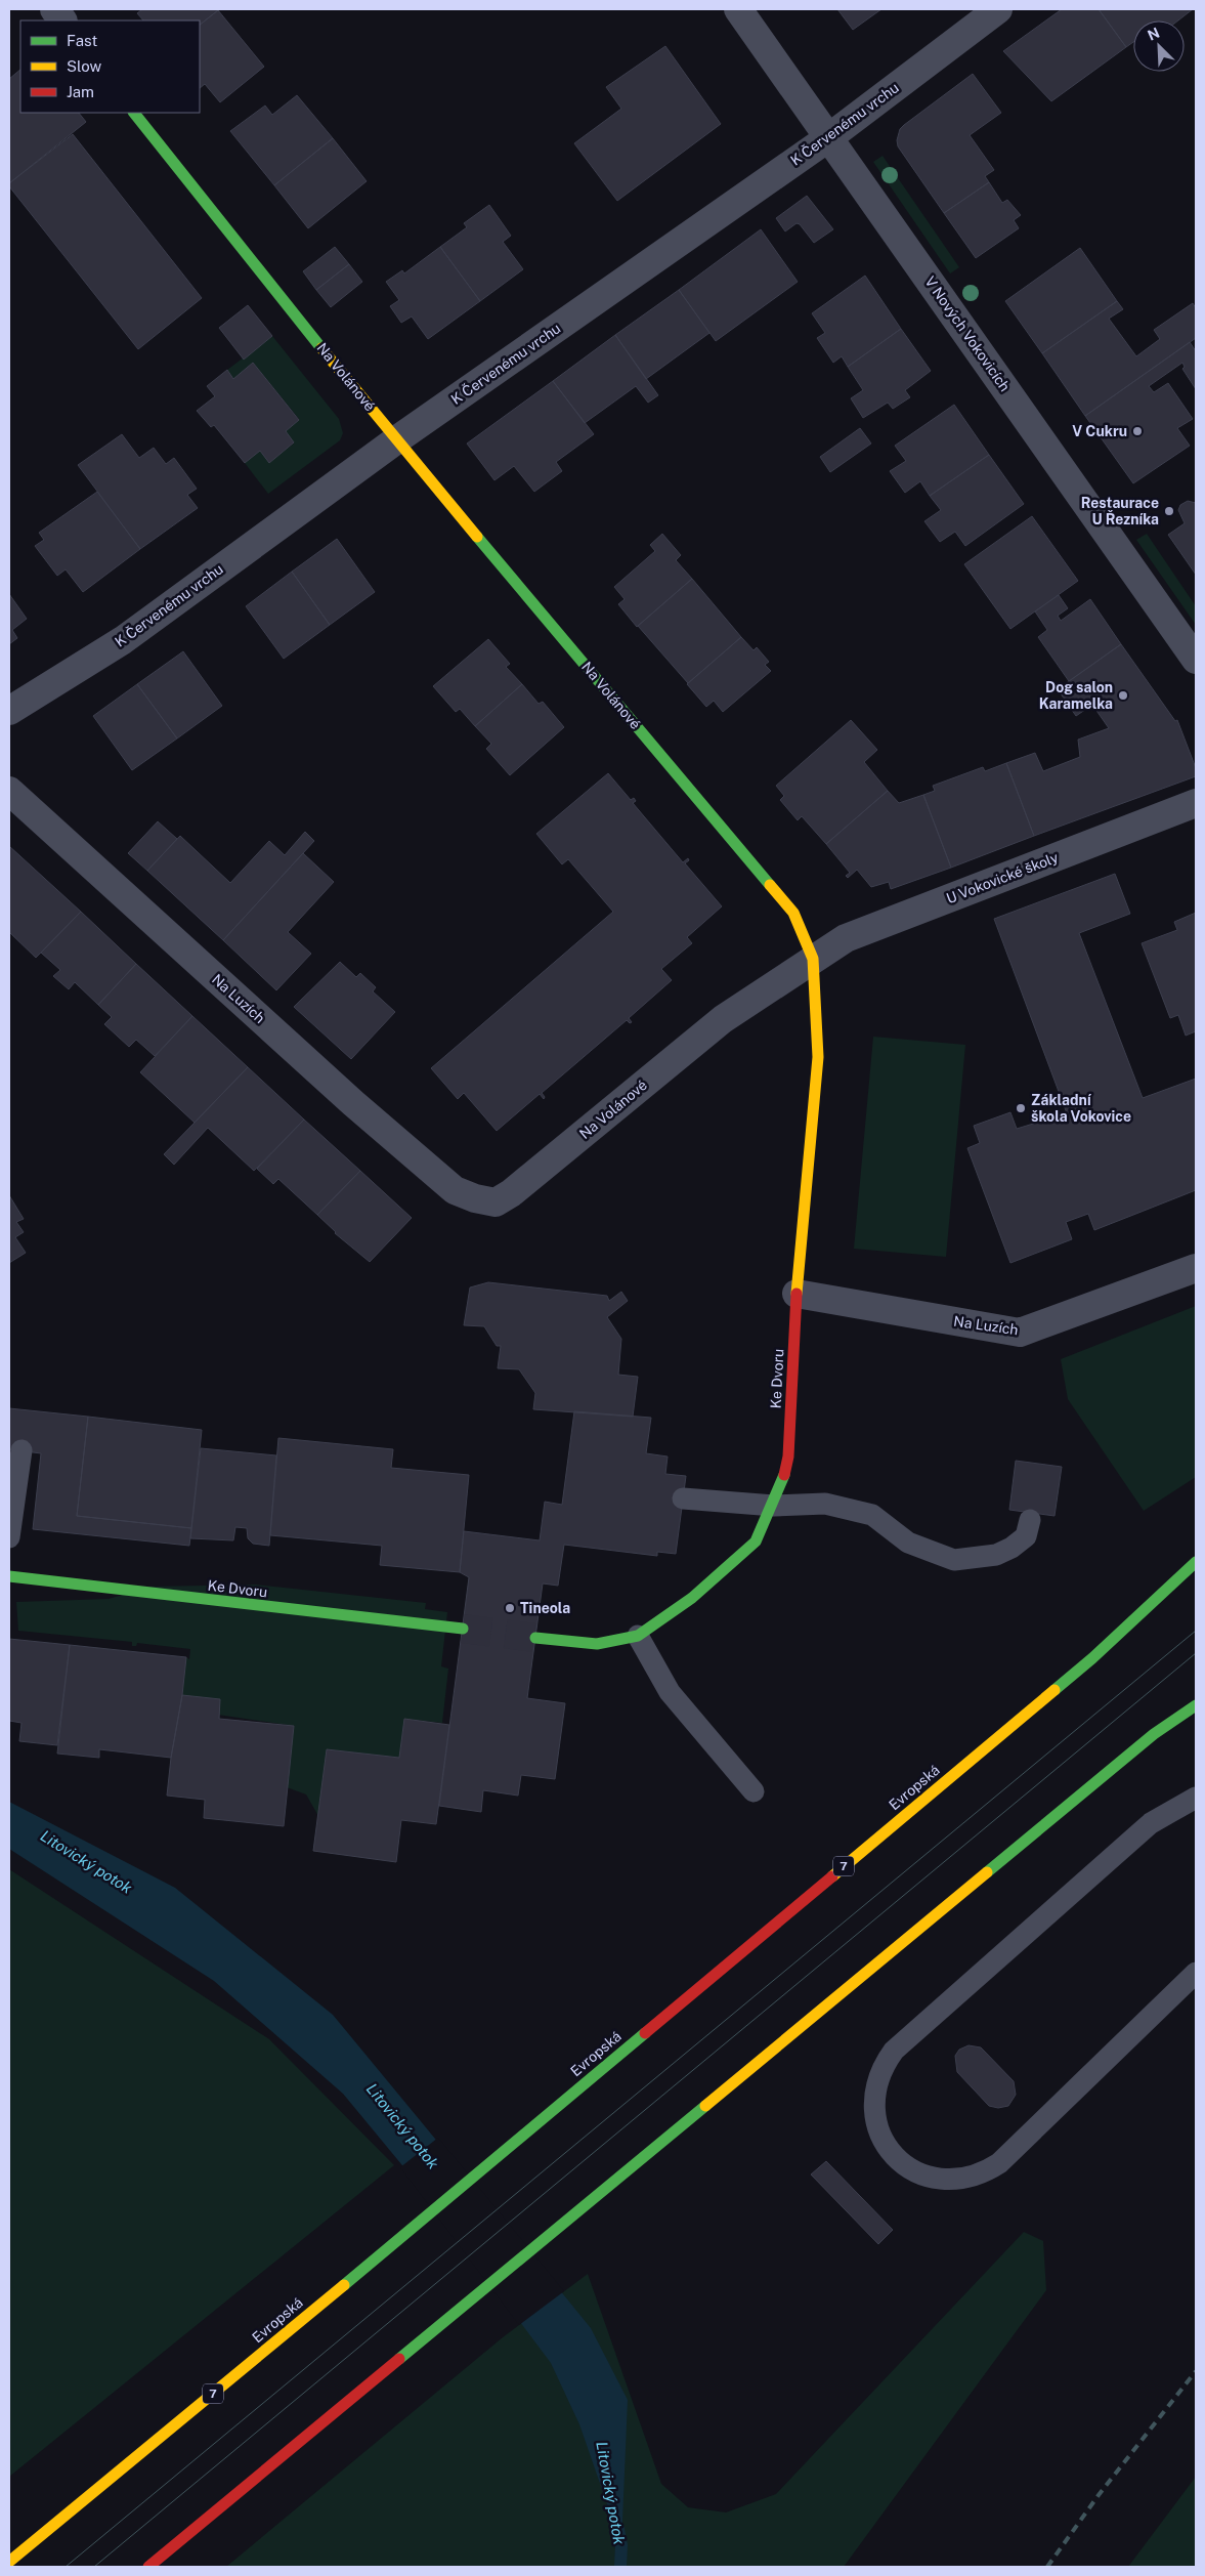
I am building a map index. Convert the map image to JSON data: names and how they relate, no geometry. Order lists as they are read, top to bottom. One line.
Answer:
{"streets":{"main road":["Na Volánové","Ke Dvoru","Evropská","7"],"street":["K Červenému vrchu","V Nových Vokovicích","U Vokovické školy","Na Luzích"]},"crossings":[["K Červenému vrchu","V Nových Vokovicích"],["K Červenému vrchu","Na Volánové"],["Na Volánové","U Vokovické školy"],["Na Volánové","Na Luzích"],["Na Volánové","Ke Dvoru"],["U Vokovické školy","Ke Dvoru"],["Na Luzích","Ke Dvoru"]],"water":["Litovický potok"],"places":["V Cukru","Restaurace U Řezníka","Dog salon Karamelka","Základní škola Vokovice","Tineola"],"legend":["Fast","Slow","Jam"],"north":"top left"}
